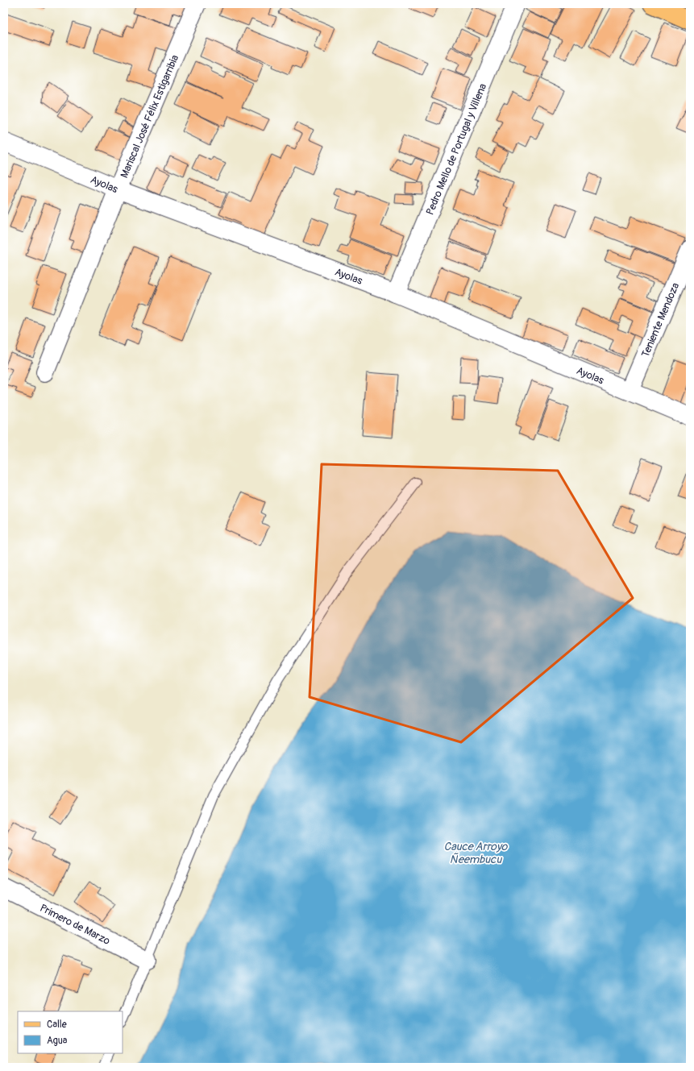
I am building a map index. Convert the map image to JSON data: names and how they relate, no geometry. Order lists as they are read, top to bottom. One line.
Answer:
{"streets":{"street":["Mariscal José Félix Estigarribia","Pedro Mello de Portugal y Villena","Ayolas","Teniente Mendoza","Primero de Marzo"]},"crossings":[["Mariscal José Félix Estigarribia","Ayolas"],["Pedro Mello de Portugal y Villena","Ayolas"],["Ayolas","Teniente Mendoza"]],"water":["Cauce Arroyo Ñeembucu"],"legend":["Calle","Agua"]}
